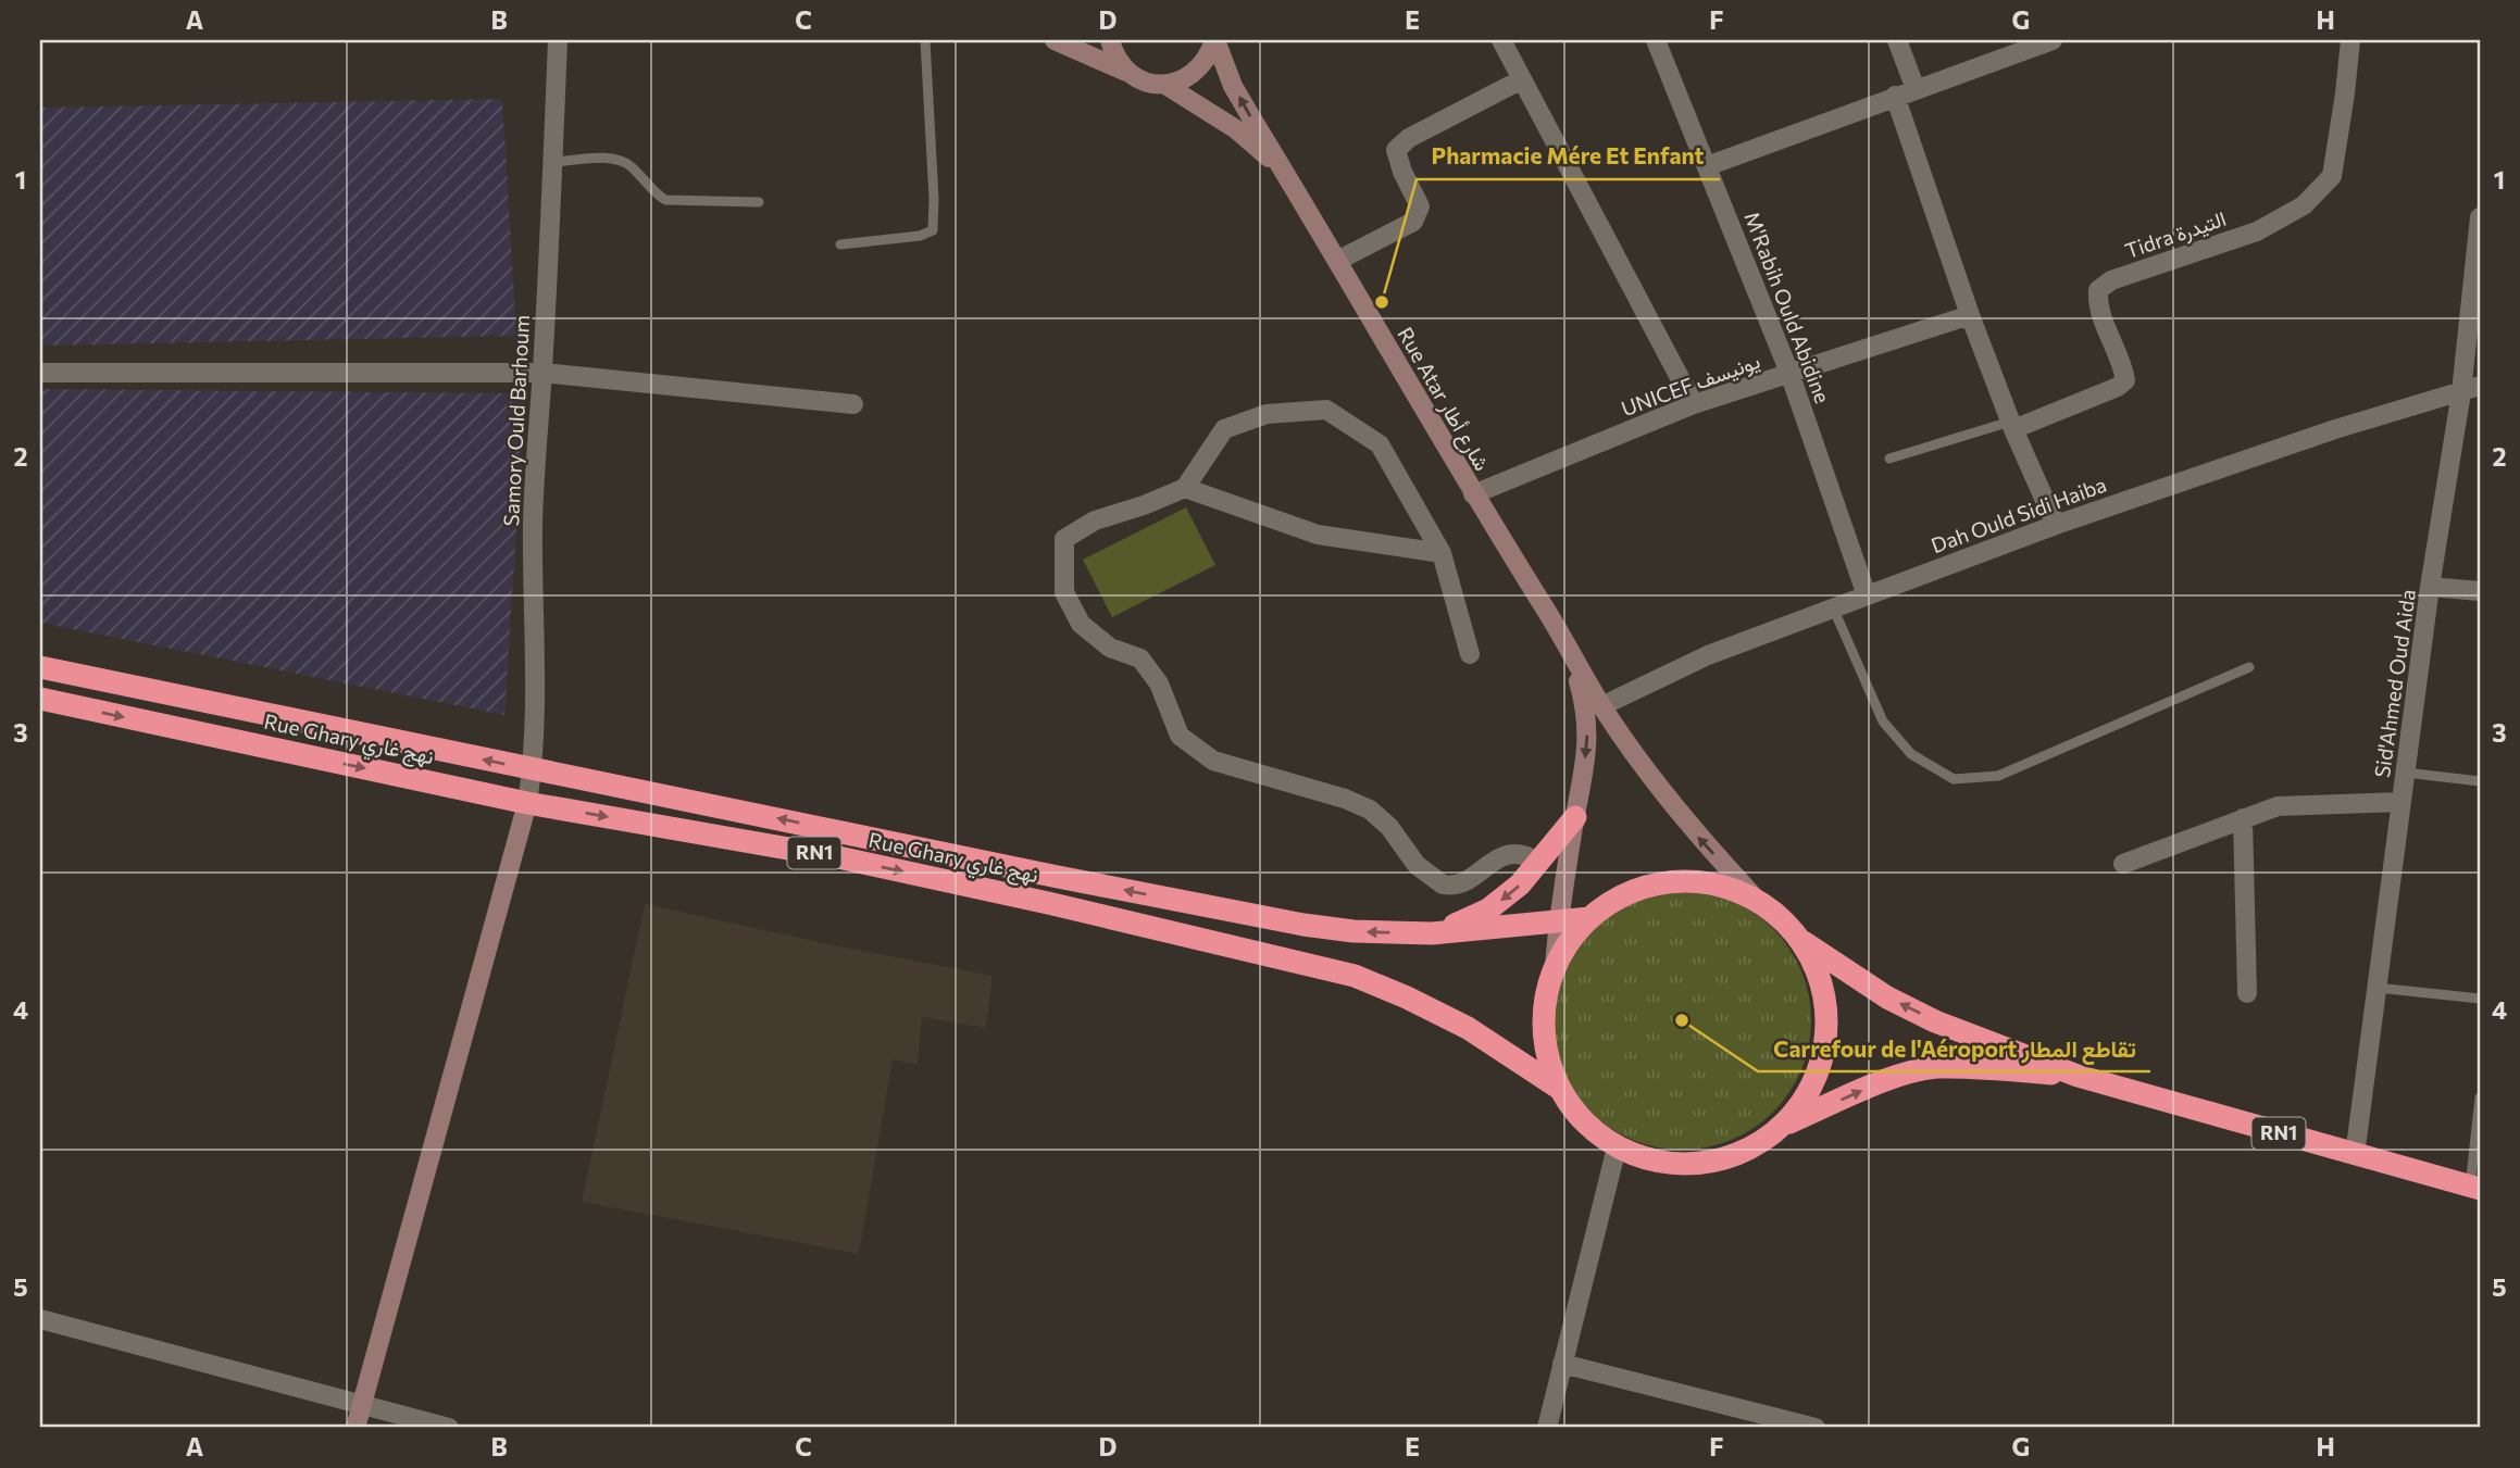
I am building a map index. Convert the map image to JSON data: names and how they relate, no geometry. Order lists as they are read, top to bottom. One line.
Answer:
{"streets":{"highway":["Rue Ghary نهج غاري","RN1"],"street":["Tidra التيدرة","M'Rabih Ould Abidine","UNICEF يونيسف","Rue Atar شارع أطار","Samory Ould Barhoum","Dah Ould Sidi Haiba","Sid'Ahmed Oud Aida"]},"crossings":[["M'Rabih Ould Abidine","UNICEF يونيسف"],["M'Rabih Ould Abidine","Dah Ould Sidi Haiba"],["UNICEF يونيسف","Rue Atar شارع أطار"],["Rue Atar شارع أطار","Dah Ould Sidi Haiba"],["Rue Atar شارع أطار","Rue Ghary نهج غاري"],["Samory Ould Barhoum","Rue Ghary نهج غاري"],["Dah Ould Sidi Haiba","Sid'Ahmed Oud Aida"],["Sid'Ahmed Oud Aida","RN1"]],"places":["Pharmacie Mére Et Enfant","Carrefour de l'Aéroport تقاطع المطار"],"grid":{"columns":["A","B","C","D","E","F","G","H"],"rows":["1","2","3","4","5"]}}
